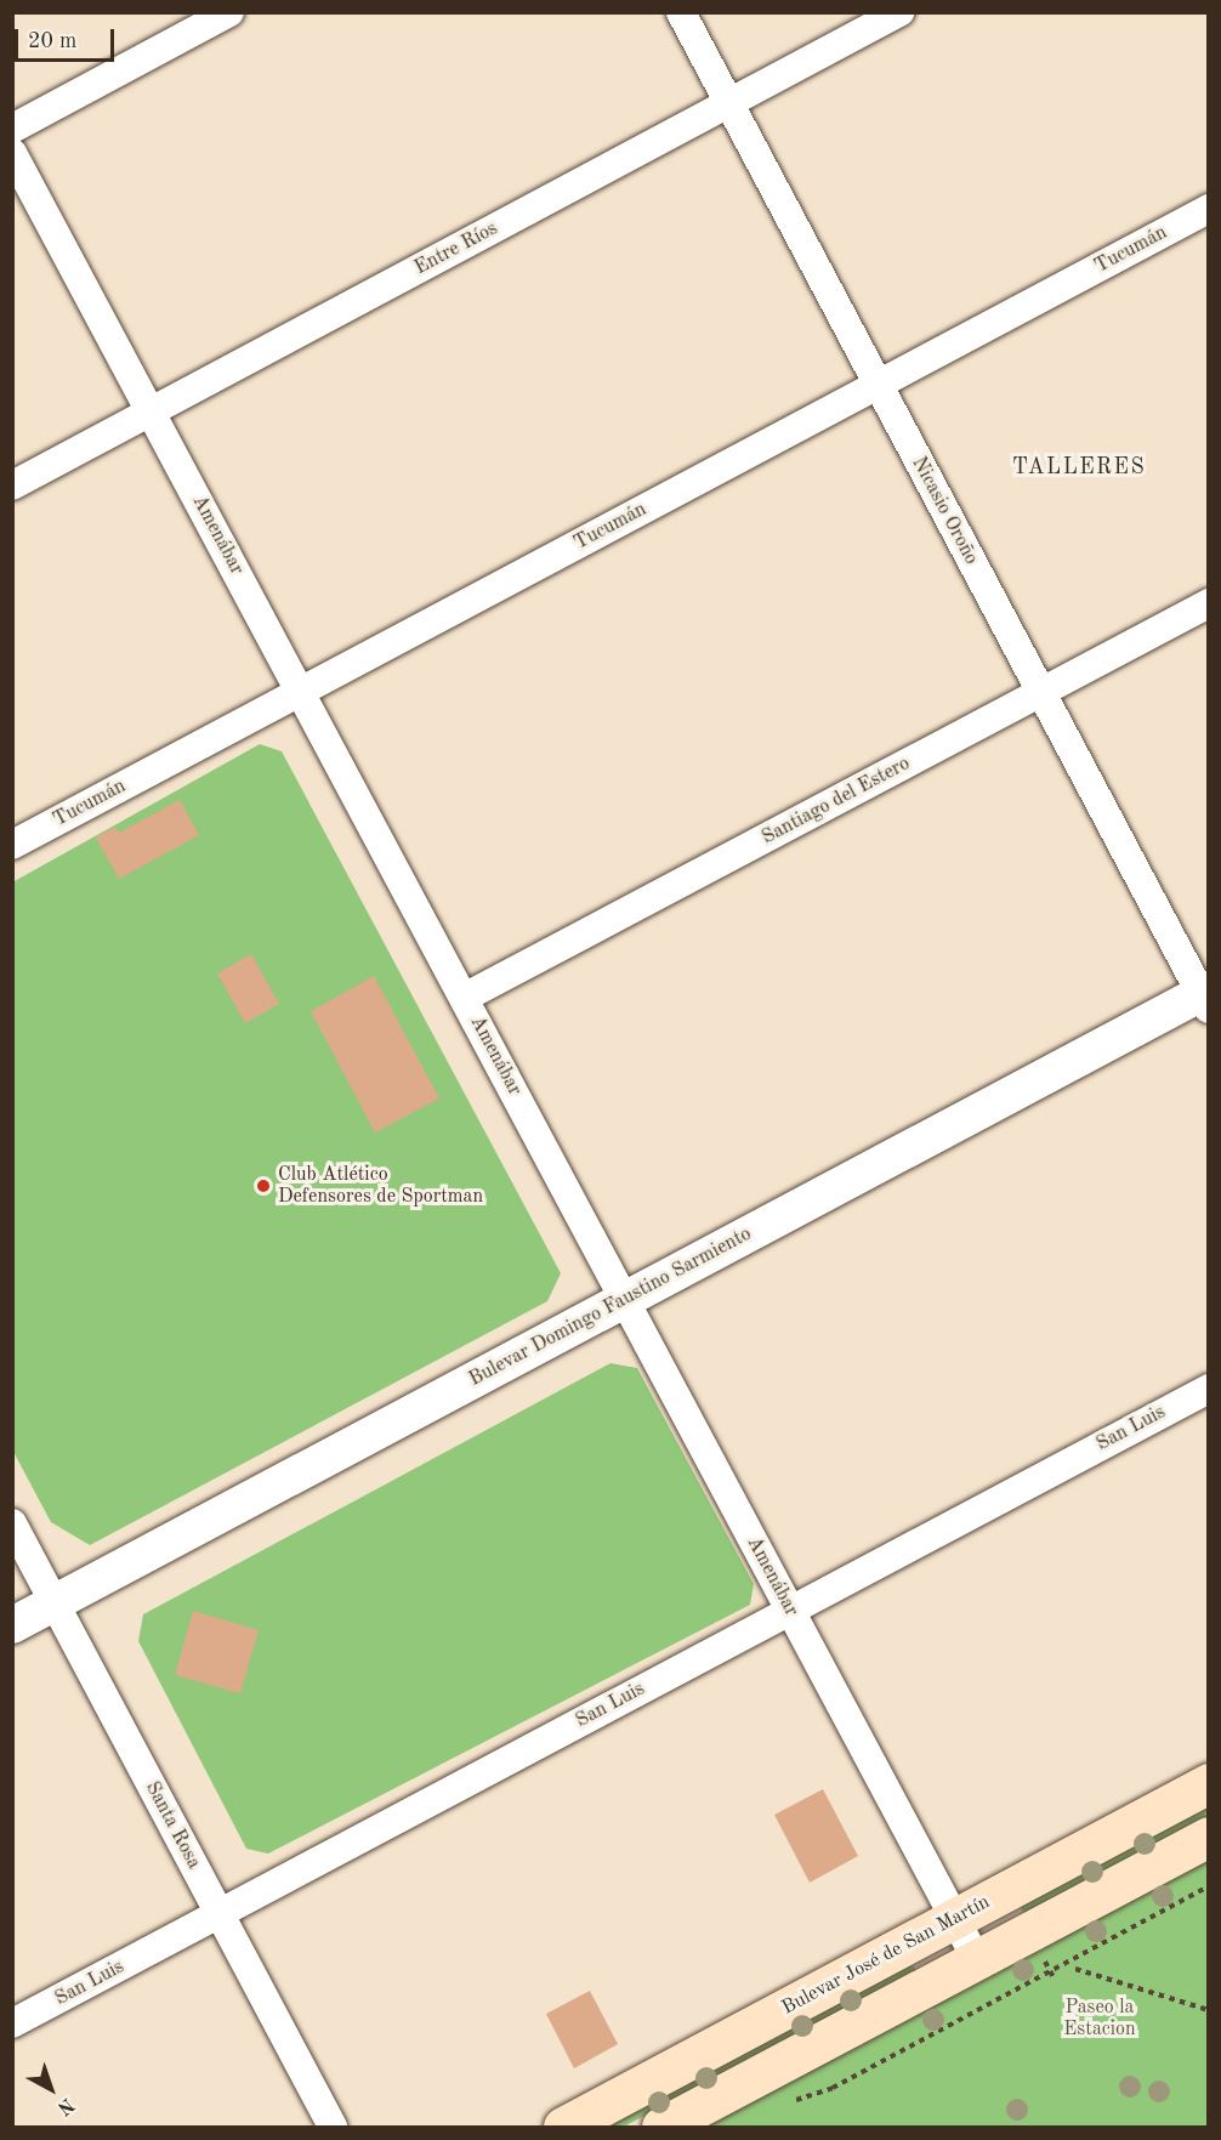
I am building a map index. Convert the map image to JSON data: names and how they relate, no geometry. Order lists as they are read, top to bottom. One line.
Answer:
{"streets":{"main road":["Bulevar José de San Martín"],"street":["Entre Ríos","Tucumán","Nicasio Oroño","Amenábar","Santiago del Estero","Bulevar Domingo Faustino Sarmiento","San Luis","Santa Rosa"]},"crossings":[["Entre Ríos","Nicasio Oroño"],["Entre Ríos","Amenábar"],["Tucumán","Nicasio Oroño"],["Tucumán","Amenábar"],["Nicasio Oroño","Santiago del Estero"],["Nicasio Oroño","Bulevar Domingo Faustino Sarmiento"],["Amenábar","Santiago del Estero"],["Amenábar","Bulevar Domingo Faustino Sarmiento"],["Amenábar","San Luis"],["Amenábar","Bulevar José de San Martín"],["Bulevar Domingo Faustino Sarmiento","Santa Rosa"],["San Luis","Santa Rosa"]],"districts":["TALLERES"],"parks":["Paseo la Estacion"],"places":["Club Atlético Defensores de Sportman"],"scale_bar":"20 m","north":"bottom right"}
